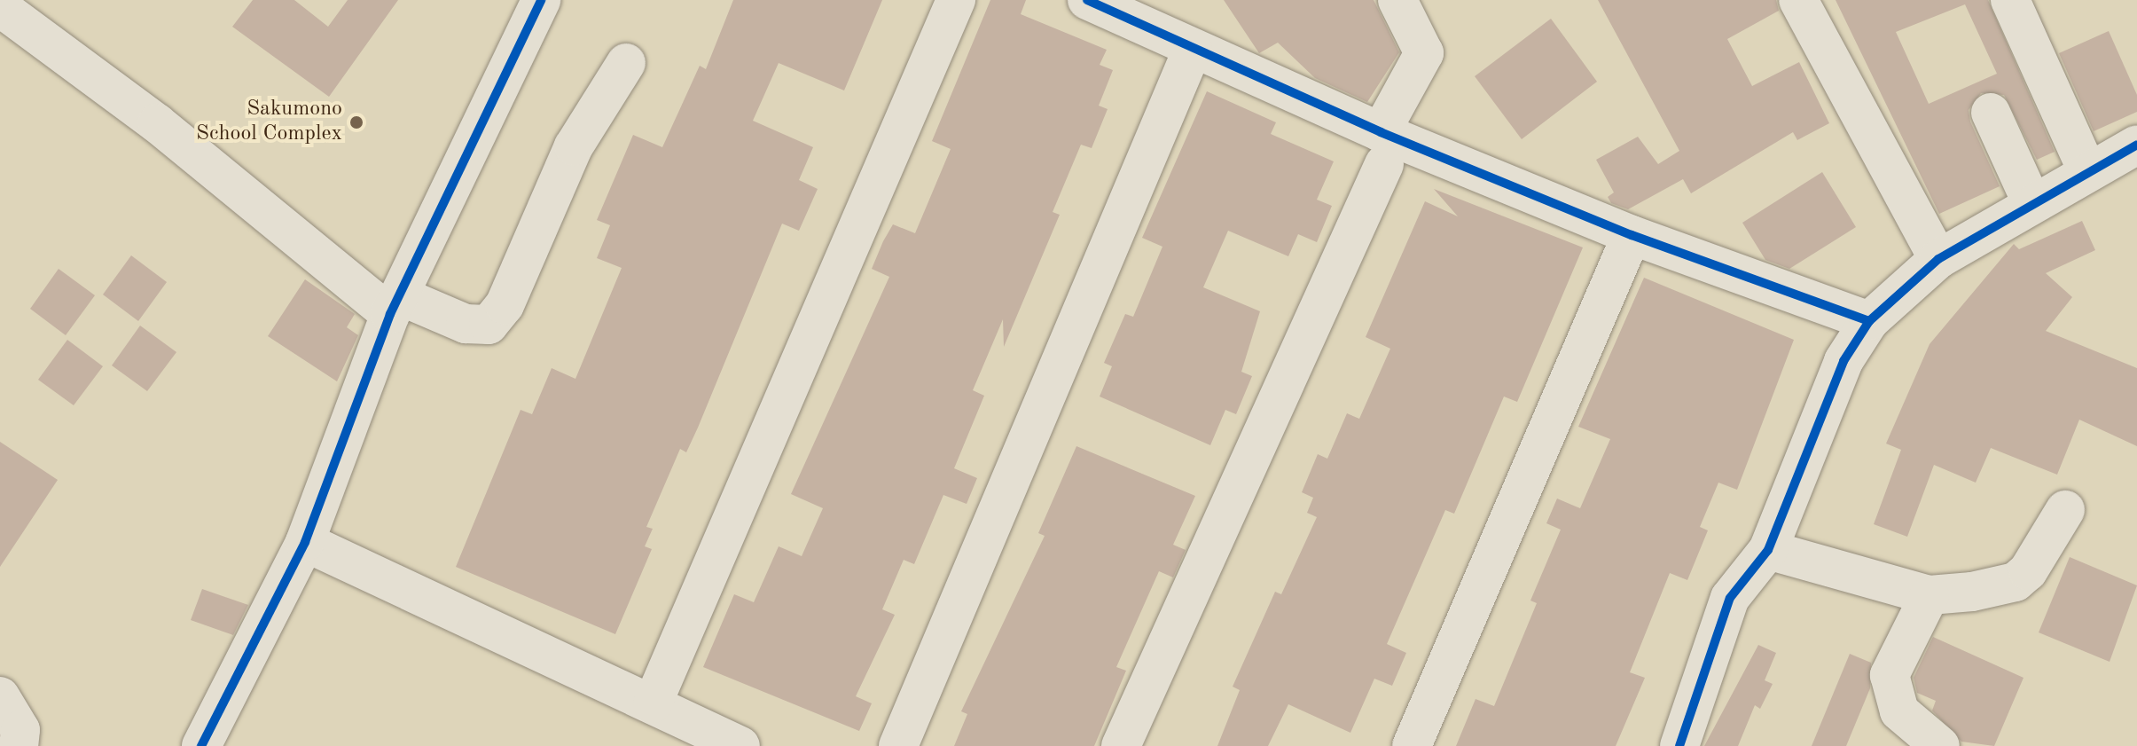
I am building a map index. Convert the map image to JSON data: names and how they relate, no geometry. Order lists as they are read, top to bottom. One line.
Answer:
{"places":["Sakumono School Complex"]}
